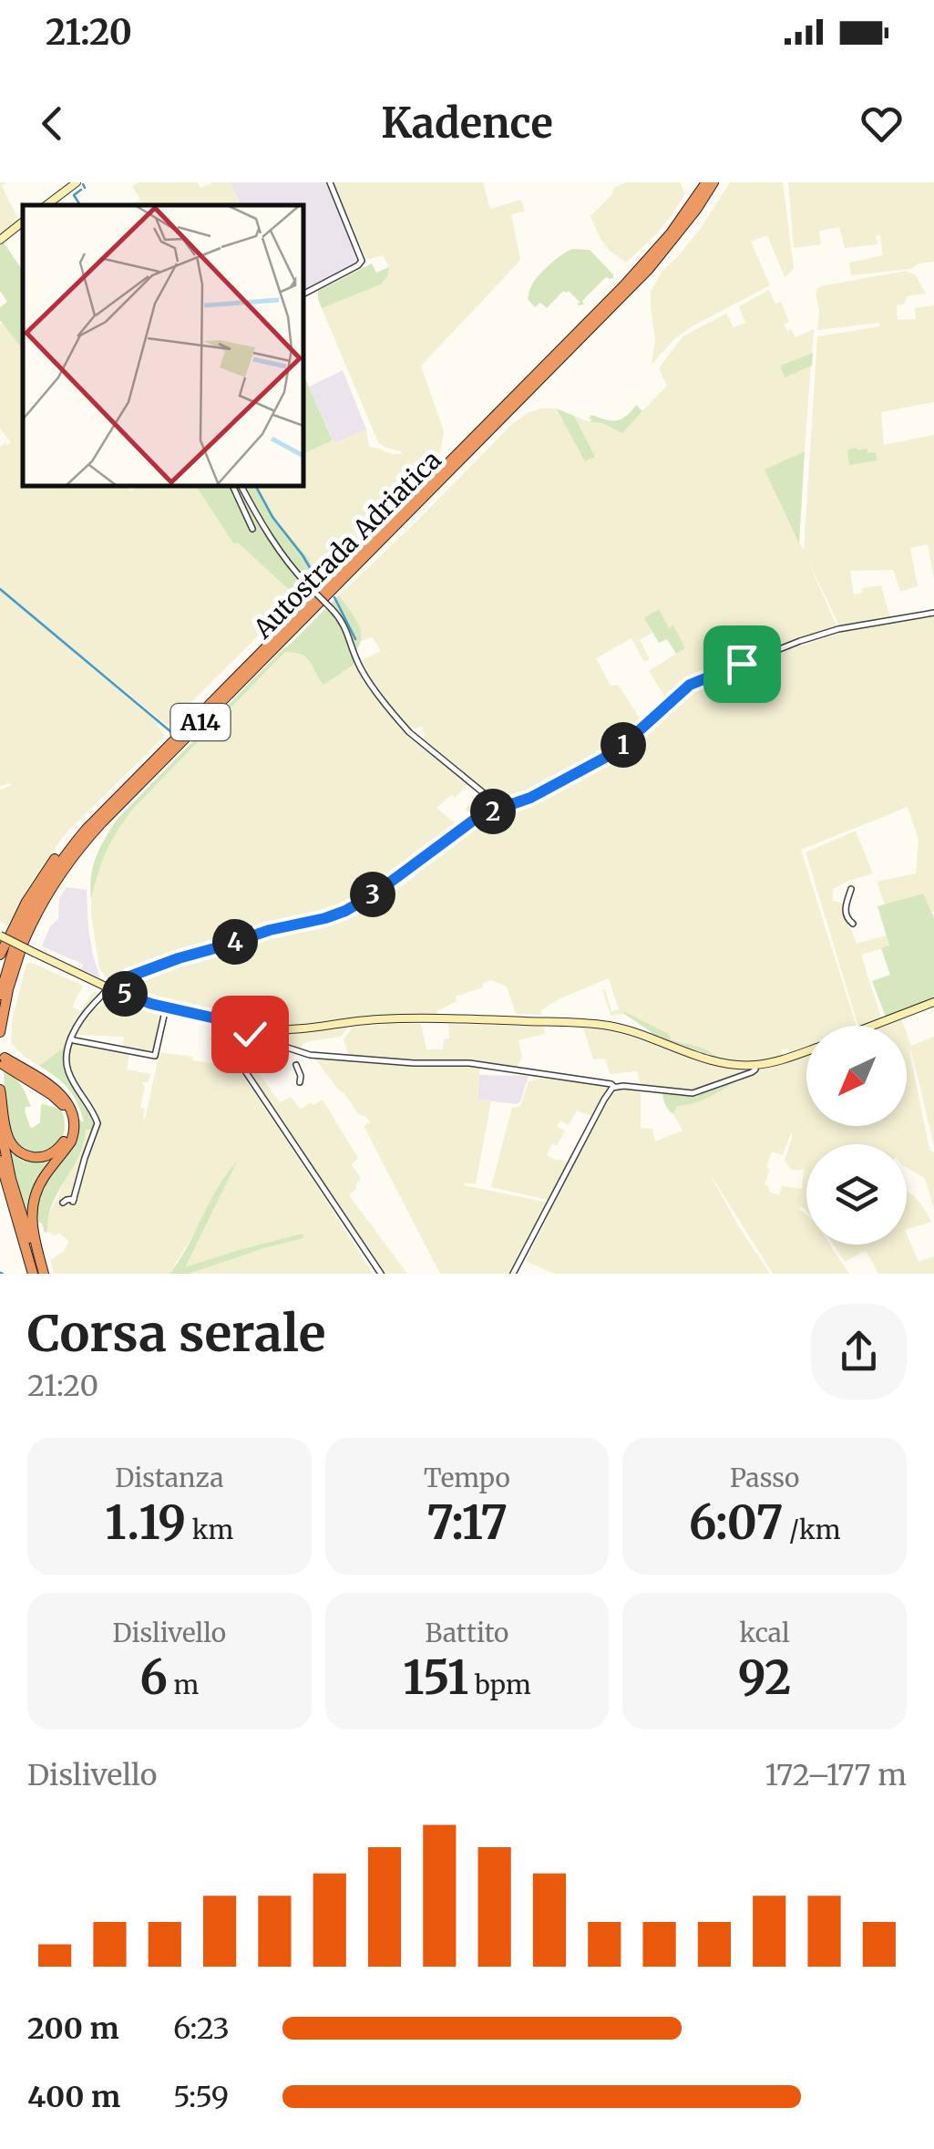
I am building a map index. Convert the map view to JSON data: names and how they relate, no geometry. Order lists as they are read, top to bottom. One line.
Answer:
{"streets":{"highway":["Autostrada Adriatica","A14"]},"north":"bottom left","page":{"status":"21:20","header":"Kadence","pins":["1","2","3","4","5"],"heading":["Corsa serale","21:20"],"stats":[["Distanza","1.19 km"],["Tempo","7:17"],["Passo","6:07 /km"],["Dislivello","6 m"],["Battito","151 bpm"],["kcal","92"]],"chart":["Dislivello","172–177 m"],"list":[{"name":"200 m","note":"6:23"},{"name":"400 m","note":"5:59"}]}}
